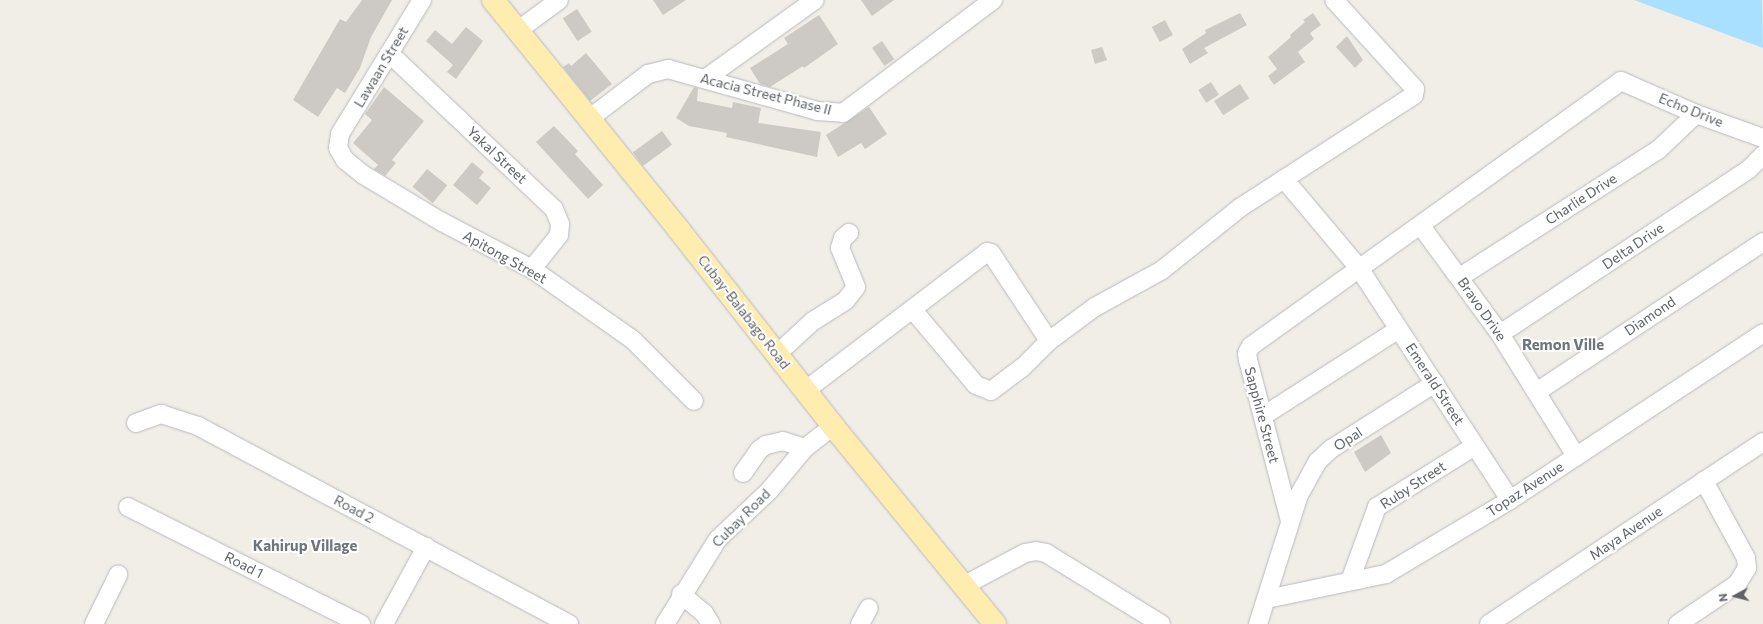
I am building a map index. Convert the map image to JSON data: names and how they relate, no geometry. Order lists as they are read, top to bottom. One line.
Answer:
{"streets":{"main road":["Cubay-Balabago Road"],"street":["Lawaan Street","Acacia Street Phase II","Echo Drive","Yakal Street","Charlie Drive","Delta Drive","Apitong Street","Bravo Drive","Diamond","Emerald Street","Sapphire Street","Opal","Ruby Street","Topaz Avenue","Road 2","Cubay Road","Maya Avenue","Road 1"]},"crossings":[["Lawaan Street","Yakal Street"],["Lawaan Street","Apitong Street"],["Acacia Street Phase II","Cubay-Balabago Road"],["Echo Drive","Charlie Drive"],["Echo Drive","Bravo Drive"],["Yakal Street","Apitong Street"],["Charlie Drive","Bravo Drive"],["Delta Drive","Bravo Drive"],["Bravo Drive","Diamond"],["Bravo Drive","Topaz Avenue"],["Cubay-Balabago Road","Cubay Road"],["Emerald Street","Sapphire Street"],["Emerald Street","Opal"],["Emerald Street","Ruby Street"],["Emerald Street","Topaz Avenue"],["Sapphire Street","Opal"],["Opal","Topaz Avenue"],["Ruby Street","Topaz Avenue"]],"districts":["Remon Ville","Kahirup Village"],"north":"left"}
